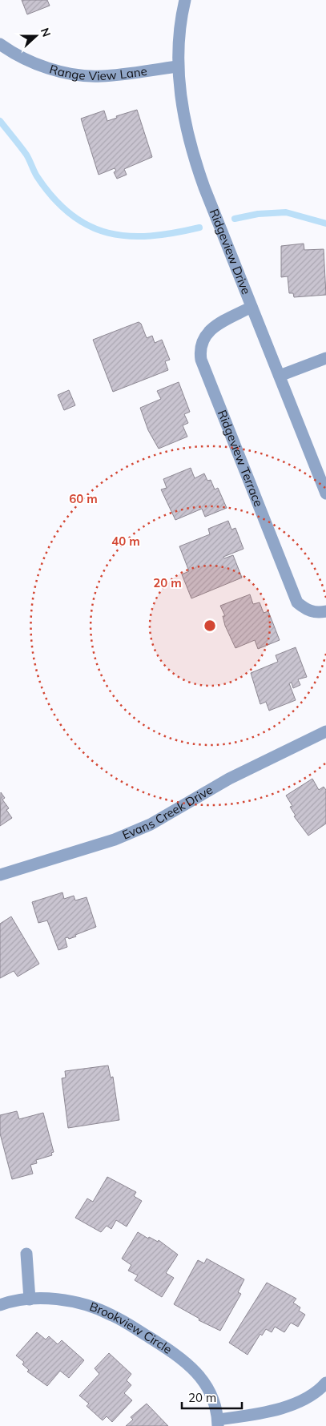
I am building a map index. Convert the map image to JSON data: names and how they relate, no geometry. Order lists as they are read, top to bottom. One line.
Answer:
{"streets":{"street":["Range View Lane","Ridgeview Drive","Ridgeview Terrace","Evans Creek Drive","Brookview Circle"]},"crossings":[["Range View Lane","Ridgeview Drive"],["Ridgeview Drive","Ridgeview Terrace"]],"scale_bar":"20 m","north":"right","rings":["60 m","40 m","20 m"]}
